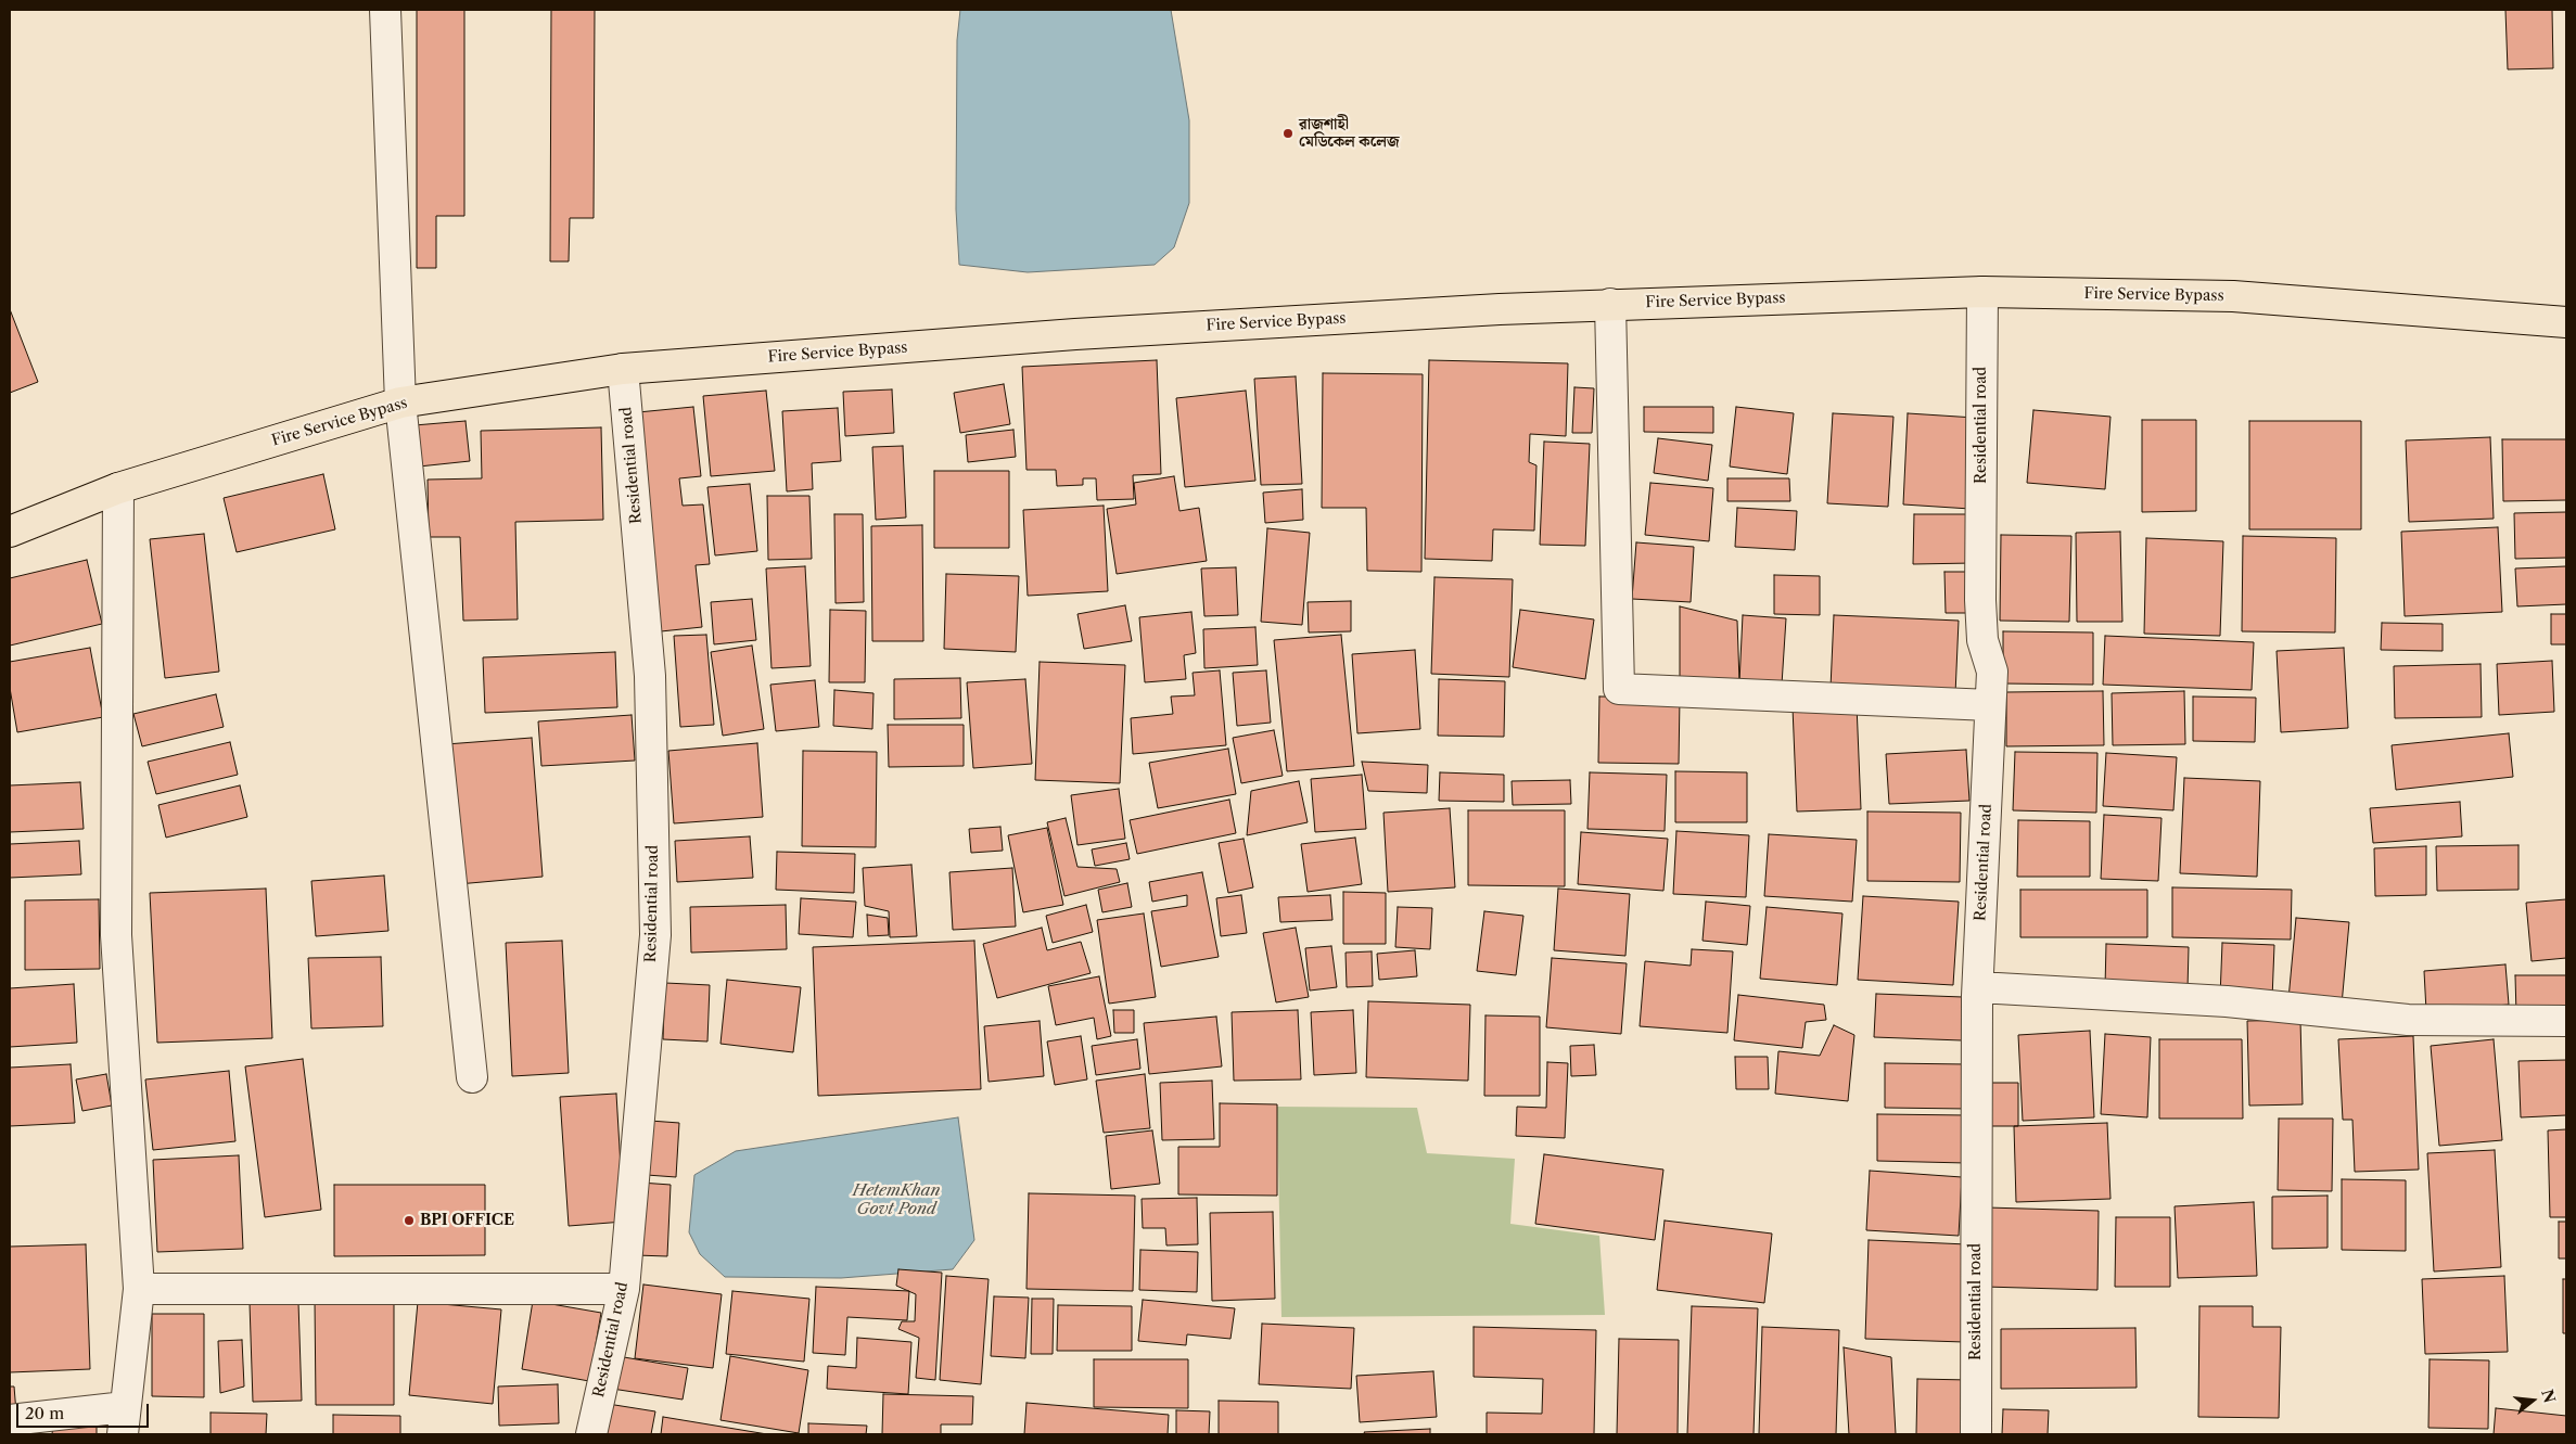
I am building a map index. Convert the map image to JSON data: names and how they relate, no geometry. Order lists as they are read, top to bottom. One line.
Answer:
{"streets":{"main road":["Fire Service Bypass"],"street":["Residential road"]},"crossings":[["Fire Service Bypass","Residential road"]],"water":["HetemKhan Govt Pond"],"places":["রাজশাহী মেডিকেল কলেজ","BPI OFFICE"],"scale_bar":"20 m","north":"right"}
